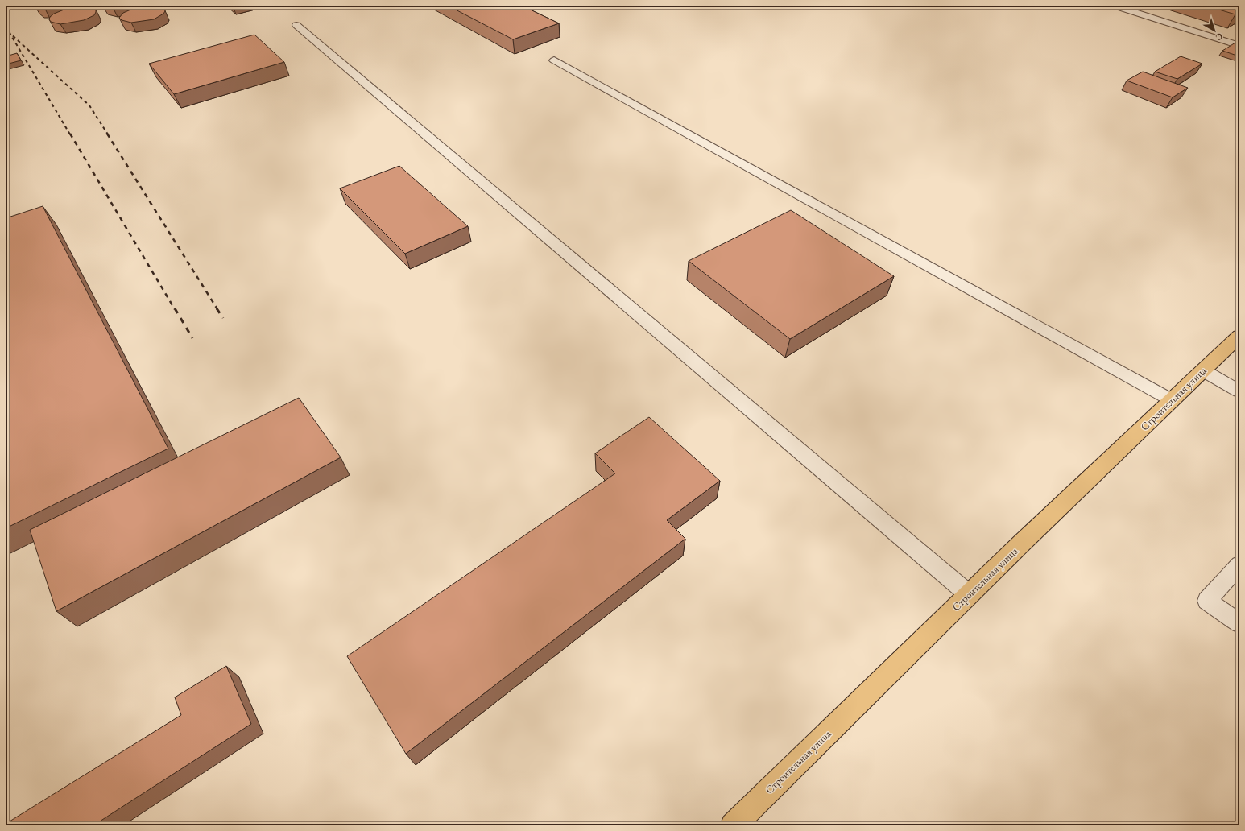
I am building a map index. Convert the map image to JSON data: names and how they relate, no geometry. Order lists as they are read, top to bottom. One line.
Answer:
{"streets":{"main road":["Строительная улица"]},"north":"bottom right"}
